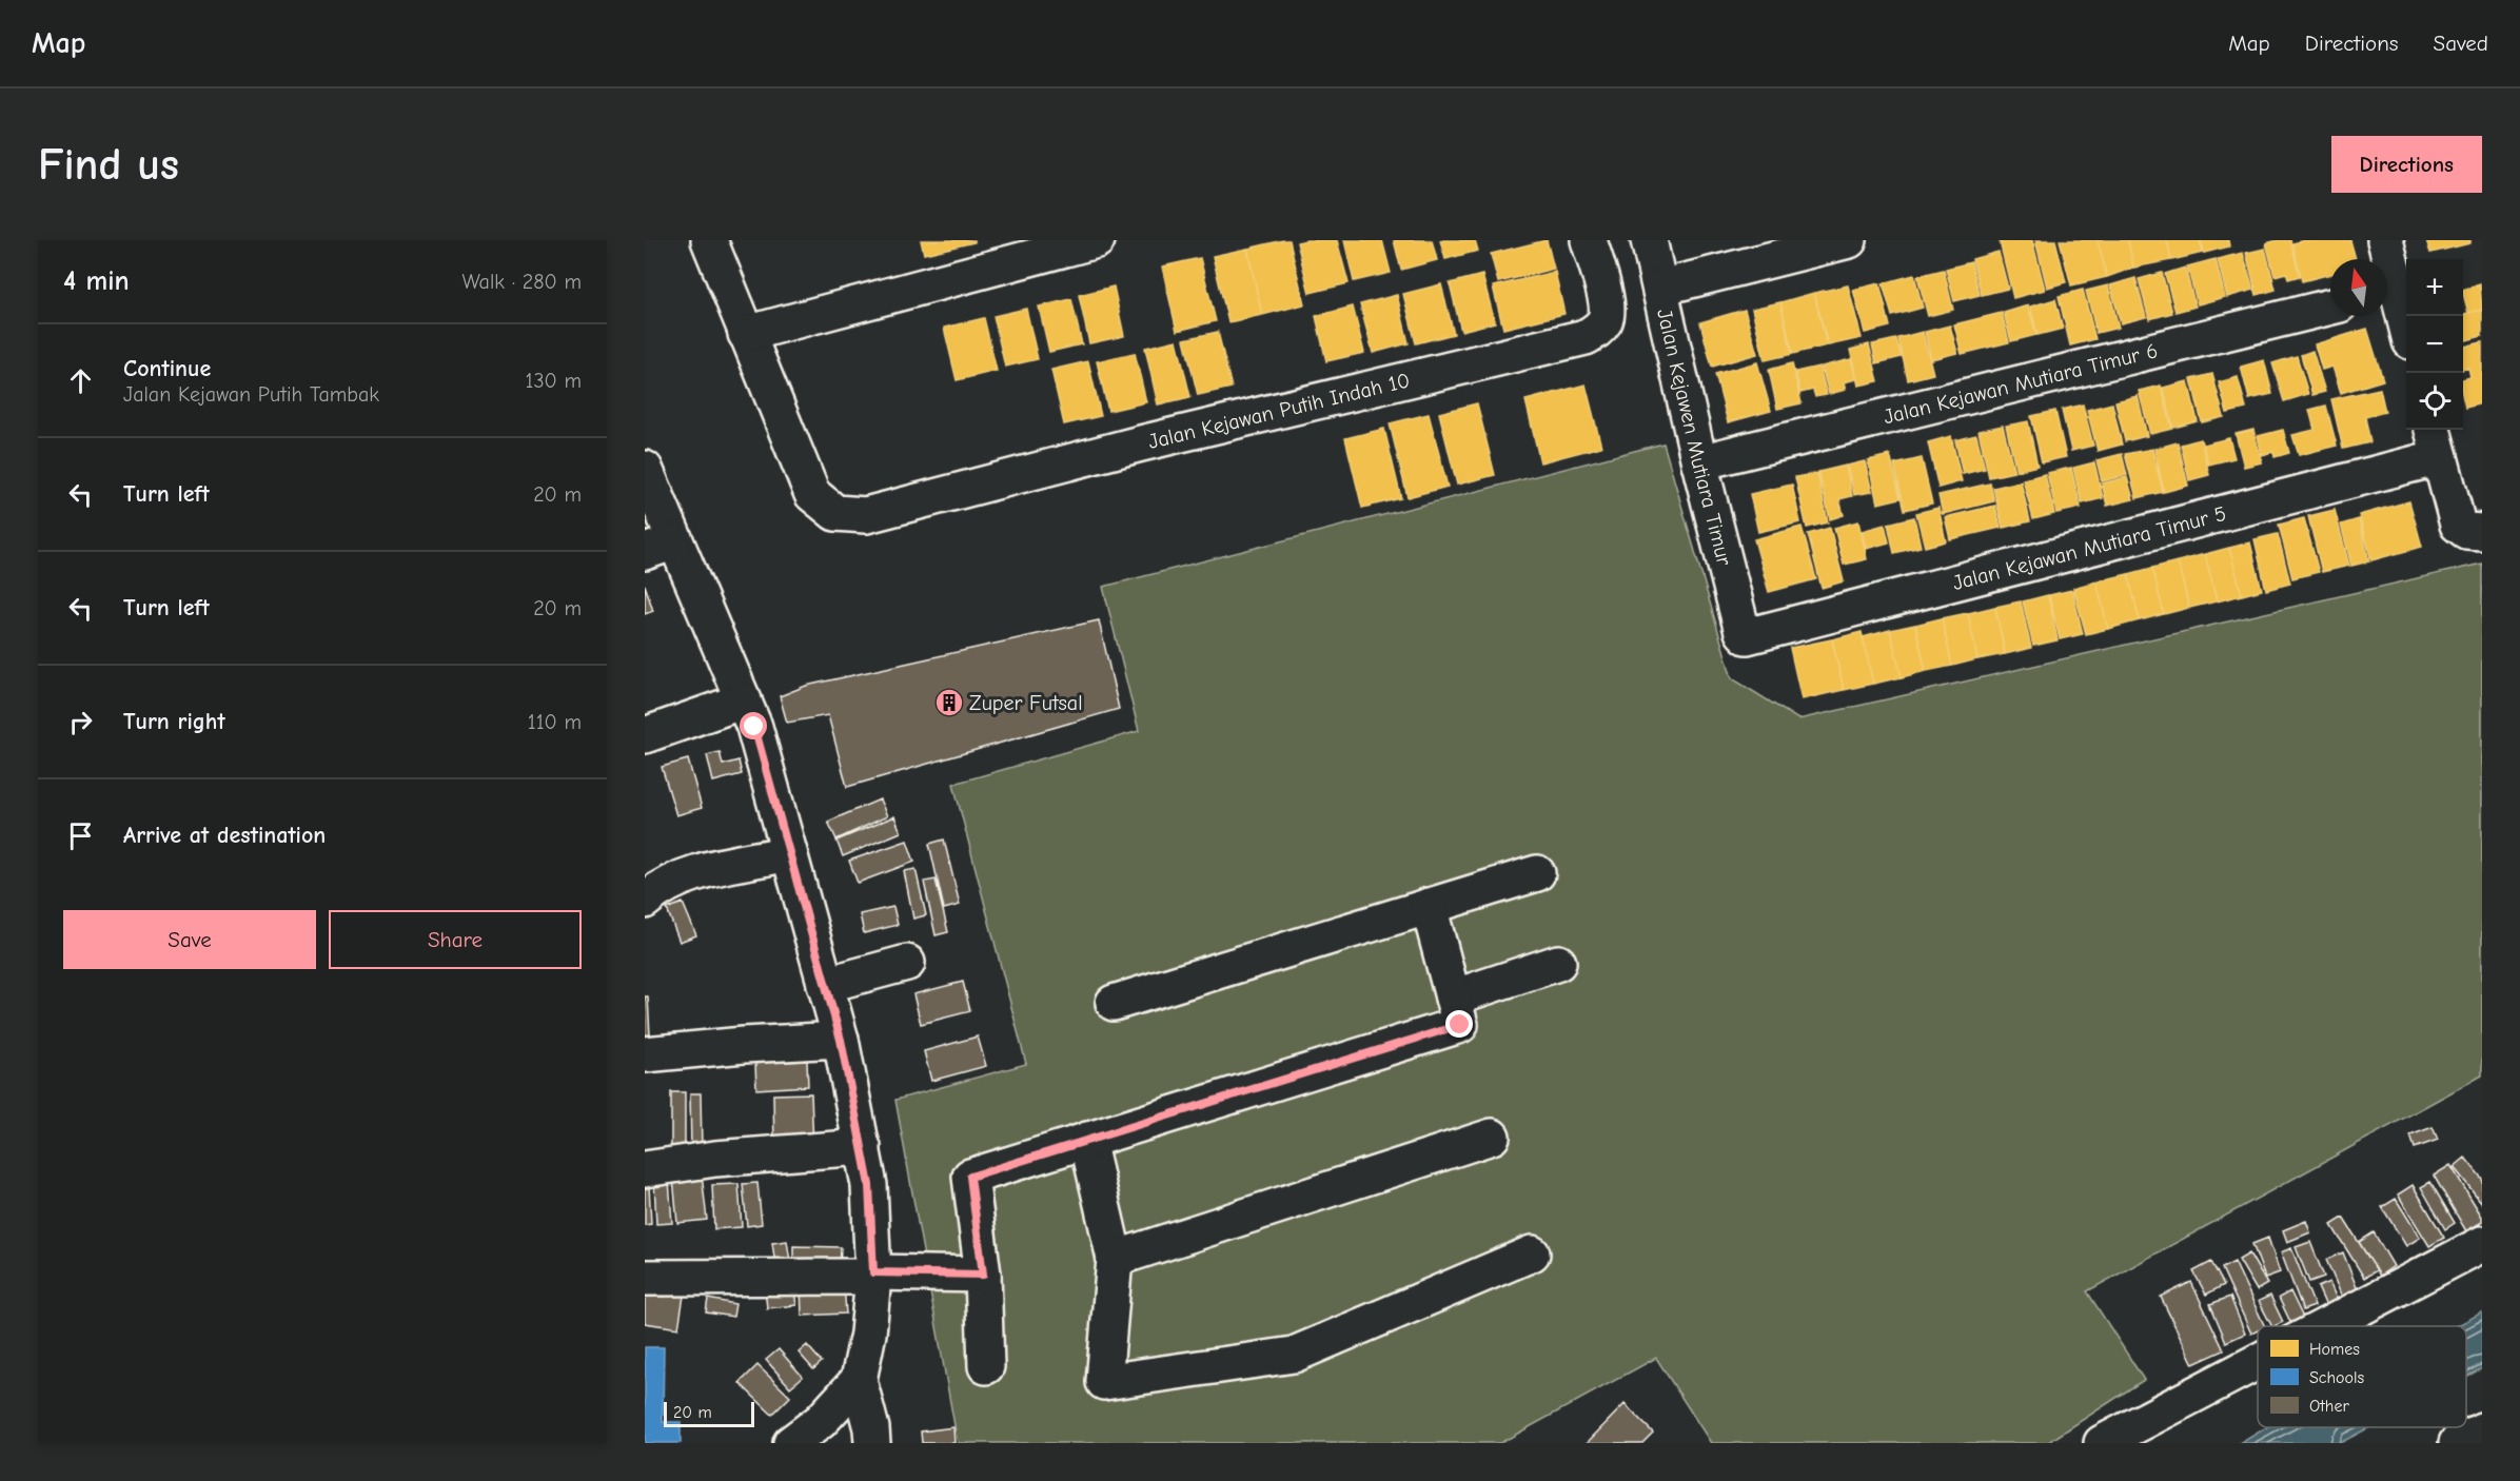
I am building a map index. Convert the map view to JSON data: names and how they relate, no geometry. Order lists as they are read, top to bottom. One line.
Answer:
{"streets":{"street":["Jalan Kejawan Mutiara Timur 6","Jalan Kejawan Putih Indah 10","Jalan Kejawen Mutiara Timur","Jalan Kejawan Mutiara Timur 5"]},"crossings":[["Jalan Kejawan Mutiara Timur 6","Jalan Kejawen Mutiara Timur"],["Jalan Kejawen Mutiara Timur","Jalan Kejawan Mutiara Timur 5"]],"places":{"building":["Zuper Futsal"]},"legend":["Homes","Schools","Other"],"scale_bar":"20 m","north":"top","page":{"header":"Map","nav":["Map","Directions","Saved"],"buttons":["Directions",["Save","Share"]],"title":"Find us","heading":["4 min","Walk · 280 m"],"map_buttons":["+","−"],"list":[["Continue","Jalan Kejawan Putih Tambak","130 m"],["Turn left","20 m"],["Turn left","20 m"],["Turn right","110 m"],"Arrive at destination"],"scale":"20 m"}}
